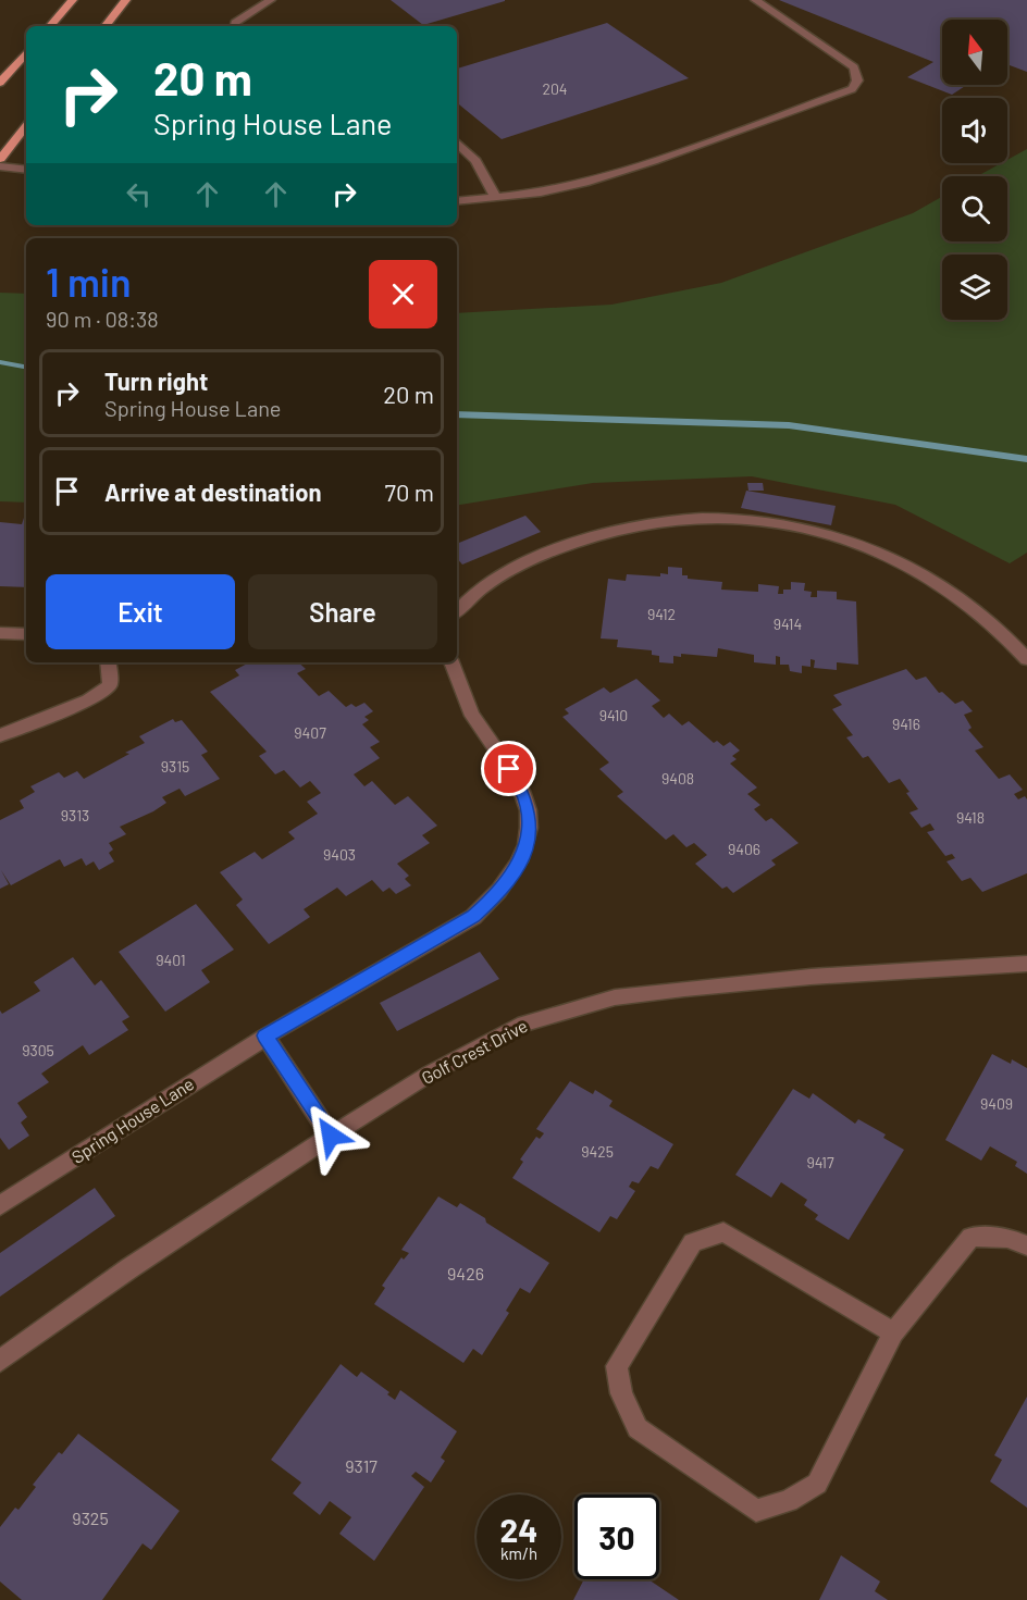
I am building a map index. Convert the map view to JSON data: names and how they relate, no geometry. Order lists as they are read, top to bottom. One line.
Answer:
{"streets":{"street":["Golf Crest Drive","Spring House Lane"]},"house_numbers":["204","9412","9414","9410","9416","9407","9315","9408","9313","9418","9406","9403","9401","9305","9409","9425","9417","9426","9317","9325"],"north":"top","page":{"turn":["20 m","Spring House Lane"],"heading":["1 min","90 m · 08:38"],"list":[{"name":"Turn right","note":"Spring House Lane","value":"20 m"},{"name":"Arrive at destination","value":"70 m"}],"buttons":["Exit","Share"],"speed":"24 km/h","limit":"30"}}
